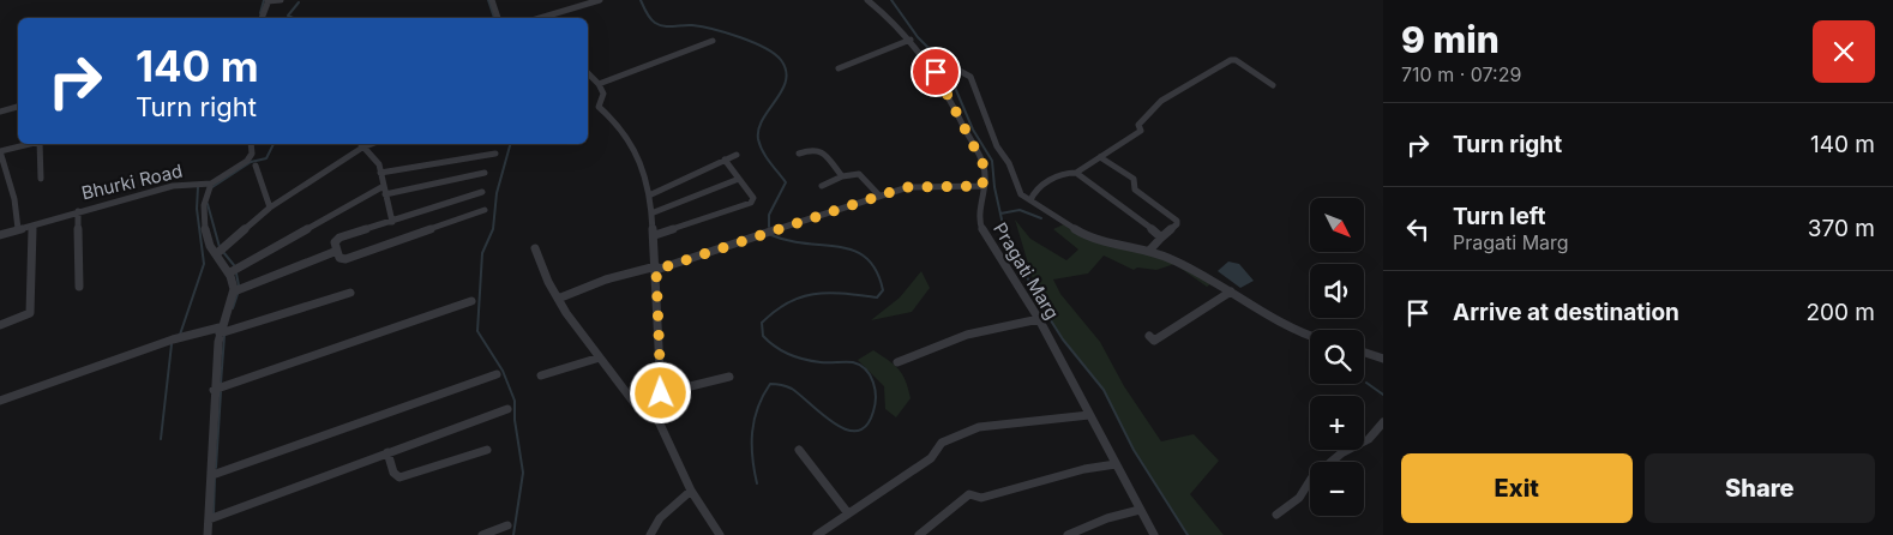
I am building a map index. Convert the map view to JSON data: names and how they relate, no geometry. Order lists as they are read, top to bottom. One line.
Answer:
{"streets":{"street":["Bhurki Road","Pragati Marg"]},"north":"bottom right","page":{"heading":["9 min","710 m · 07:29"],"turn":["140 m","Turn right"],"list":[{"name":"Turn right","value":"140 m"},{"name":"Turn left","note":"Pragati Marg","value":"370 m"},{"name":"Arrive at destination","value":"200 m"}],"map_buttons":["+","−"],"buttons":["Exit","Share"]}}
